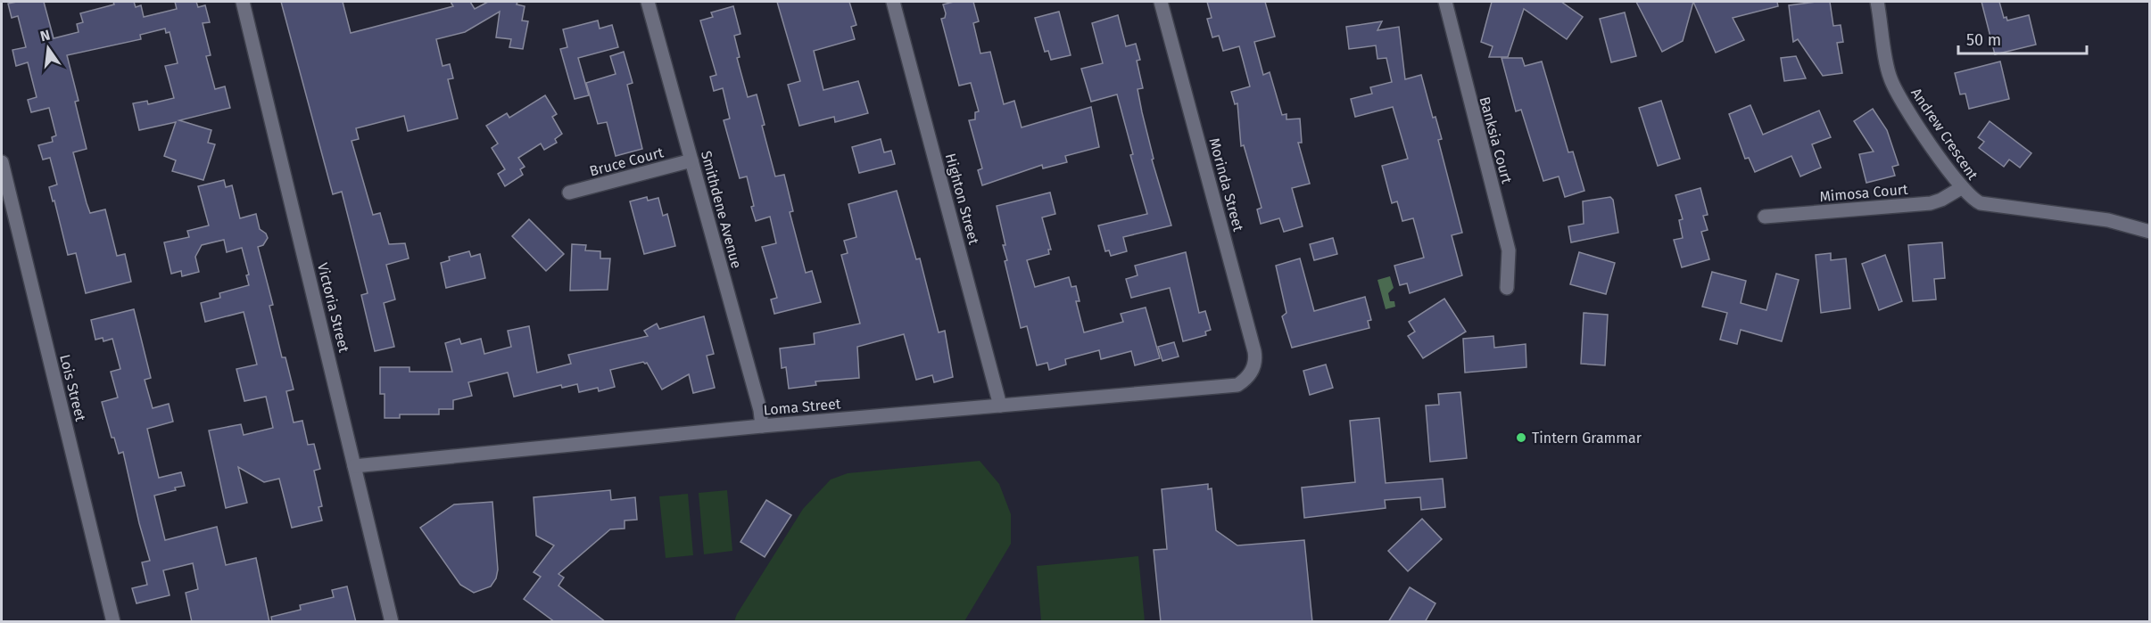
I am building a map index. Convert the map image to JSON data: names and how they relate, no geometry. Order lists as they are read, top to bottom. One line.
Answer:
{"streets":{"street":["Andrew Crescent","Banksia Court","Bruce Court","Morinda Street","Mimosa Court","Highton Street","Smithdene Avenue","Victoria Street","Lois Street","Loma Street"]},"crossings":[["Andrew Crescent","Mimosa Court"],["Bruce Court","Smithdene Avenue"],["Morinda Street","Loma Street"],["Highton Street","Loma Street"],["Smithdene Avenue","Loma Street"],["Victoria Street","Loma Street"]],"places":["Tintern Grammar"],"scale_bar":"50 m","north":"top"}
